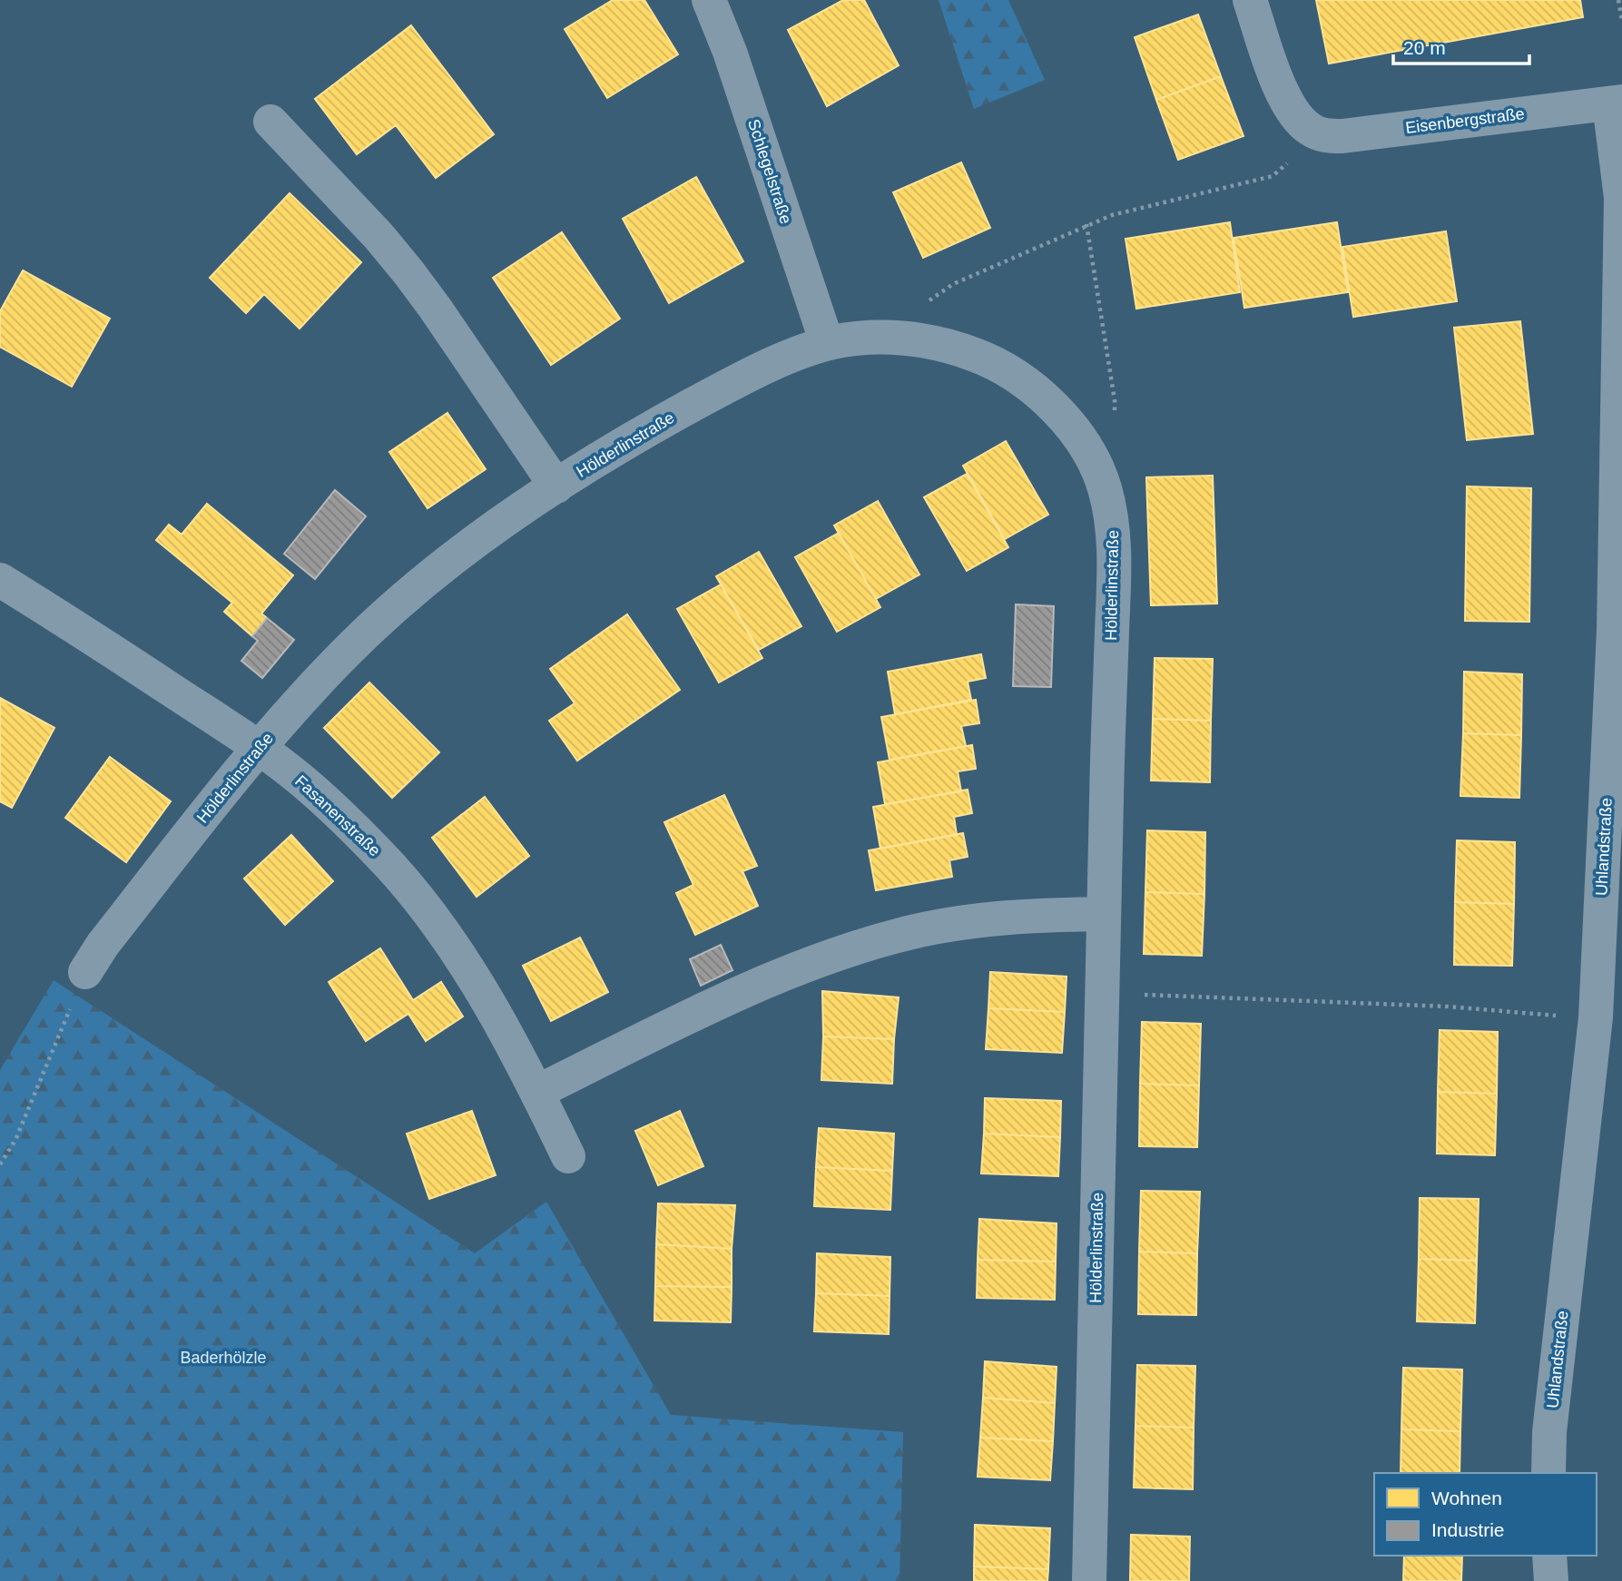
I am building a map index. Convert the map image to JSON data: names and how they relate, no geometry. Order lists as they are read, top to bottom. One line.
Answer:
{"streets":{"street":["Eisenbergstraße","Schlegelstraße","Hölderlinstraße","Fasanenstraße","Uhlandstraße"]},"crossings":[["Eisenbergstraße","Uhlandstraße"],["Schlegelstraße","Hölderlinstraße"],["Hölderlinstraße","Fasanenstraße"]],"parks":["Baderhölzle"],"legend":["Wohnen","Industrie"],"scale_bar":"20 m"}
